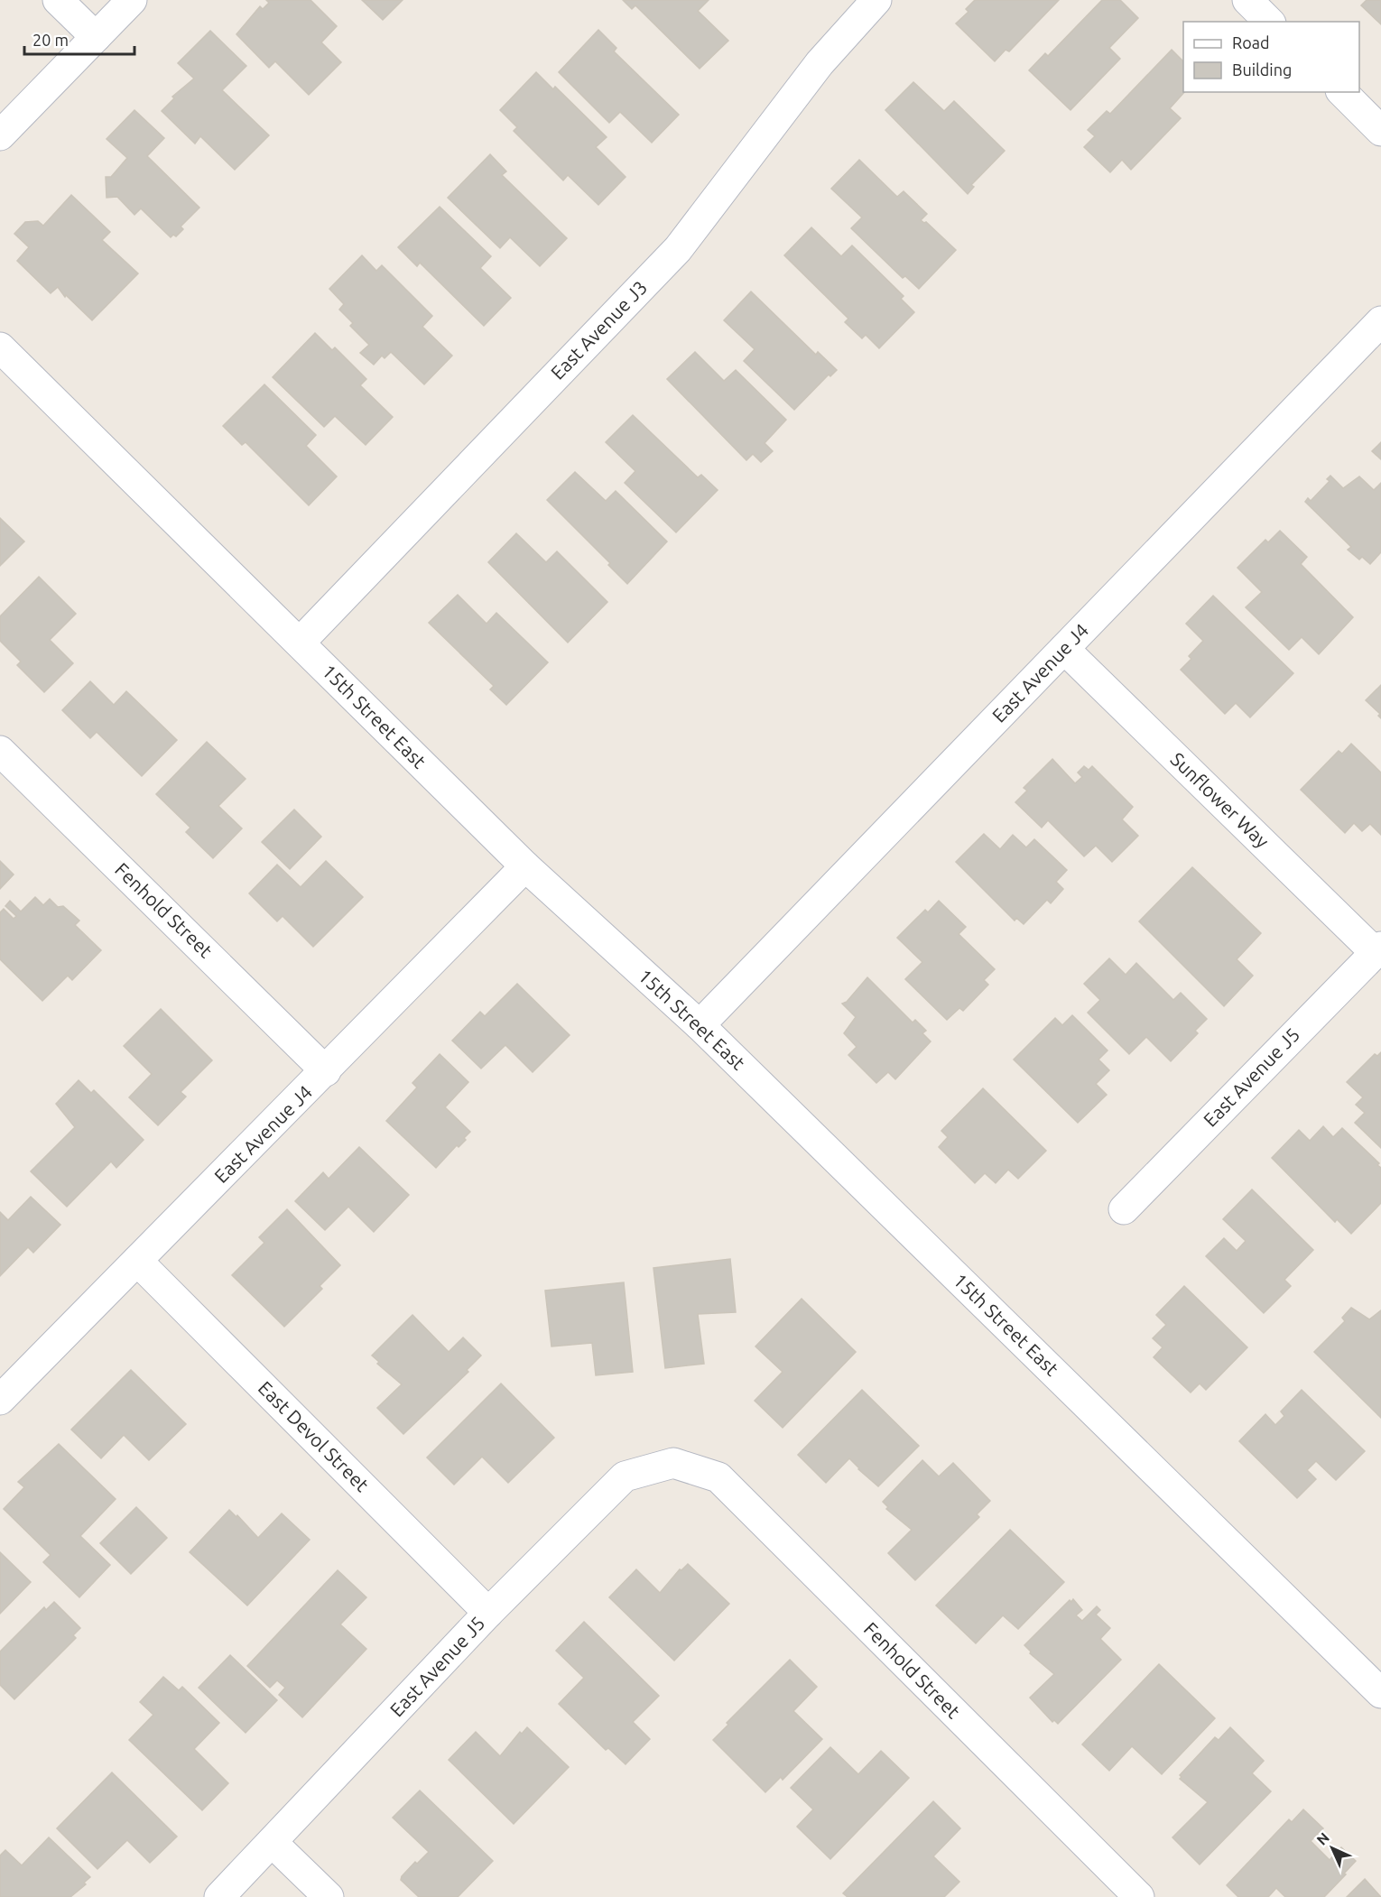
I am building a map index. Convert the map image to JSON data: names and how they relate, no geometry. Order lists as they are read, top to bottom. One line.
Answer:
{"streets":{"street":["East Avenue J3","East Avenue J4","15th Street East","Sunflower Way","Fenhold Street","East Avenue J5","East Devol Street"]},"crossings":[["East Avenue J3","15th Street East"],["East Avenue J4","15th Street East"],["East Avenue J4","Sunflower Way"],["East Avenue J4","Fenhold Street"],["East Avenue J4","East Devol Street"],["Sunflower Way","East Avenue J5"],["Fenhold Street","East Avenue J5"],["East Avenue J5","East Devol Street"]],"legend":["Road","Building"],"scale_bar":"20 m","north":"top left"}
